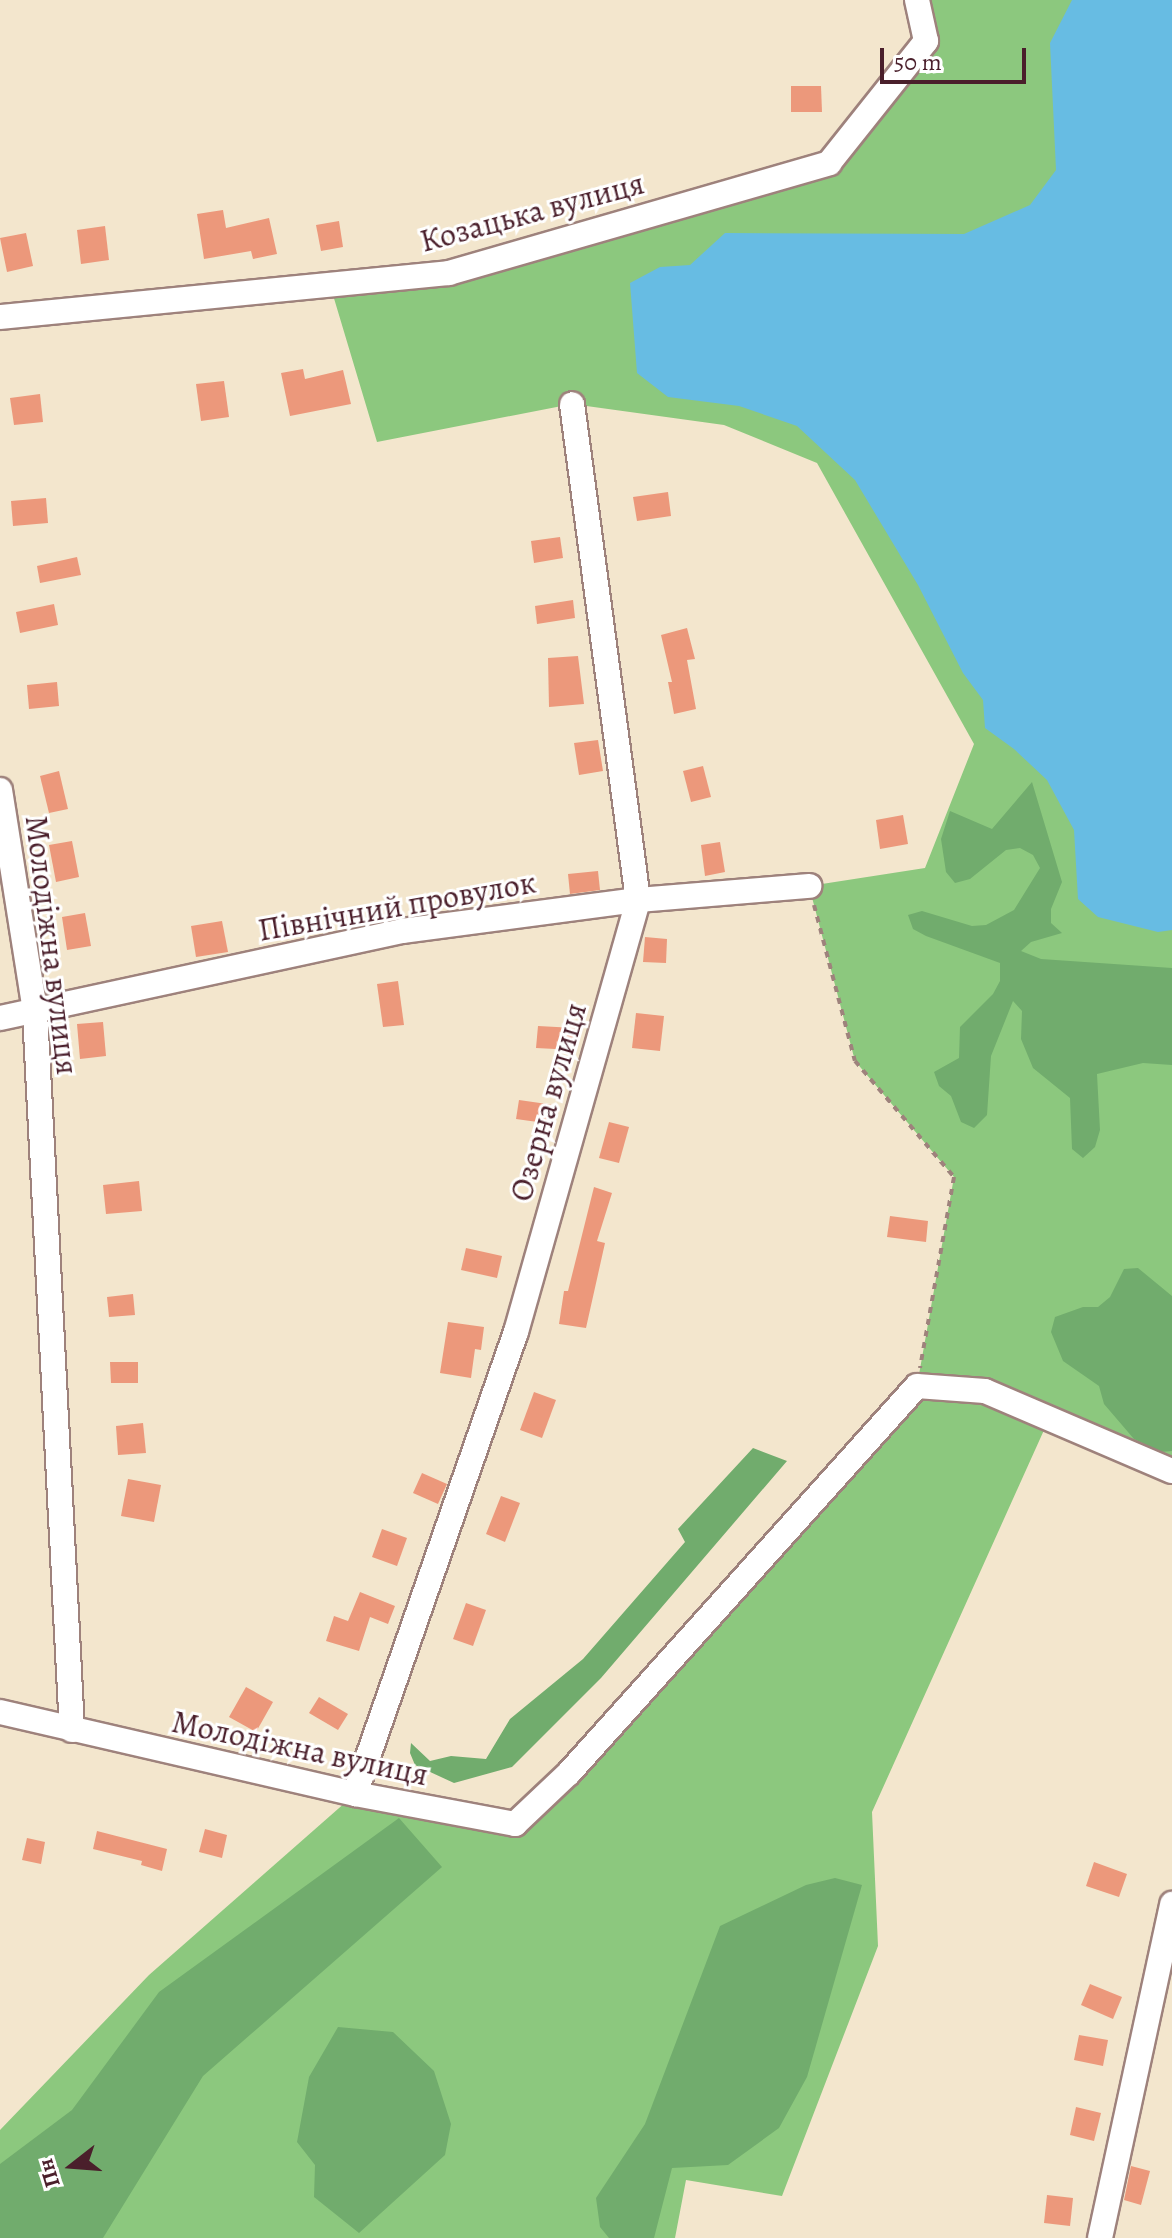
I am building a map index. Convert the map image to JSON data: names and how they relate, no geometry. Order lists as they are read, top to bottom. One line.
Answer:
{"streets":{"street":["Козацька вулиця","Північний провулок","Молодіжна вулиця","Озерна вулиця"]},"crossings":[["Північний провулок","Молодіжна вулиця"],["Північний провулок","Озерна вулиця"],["Молодіжна вулиця","Озерна вулиця"]],"scale_bar":"50 m","north":"left"}
